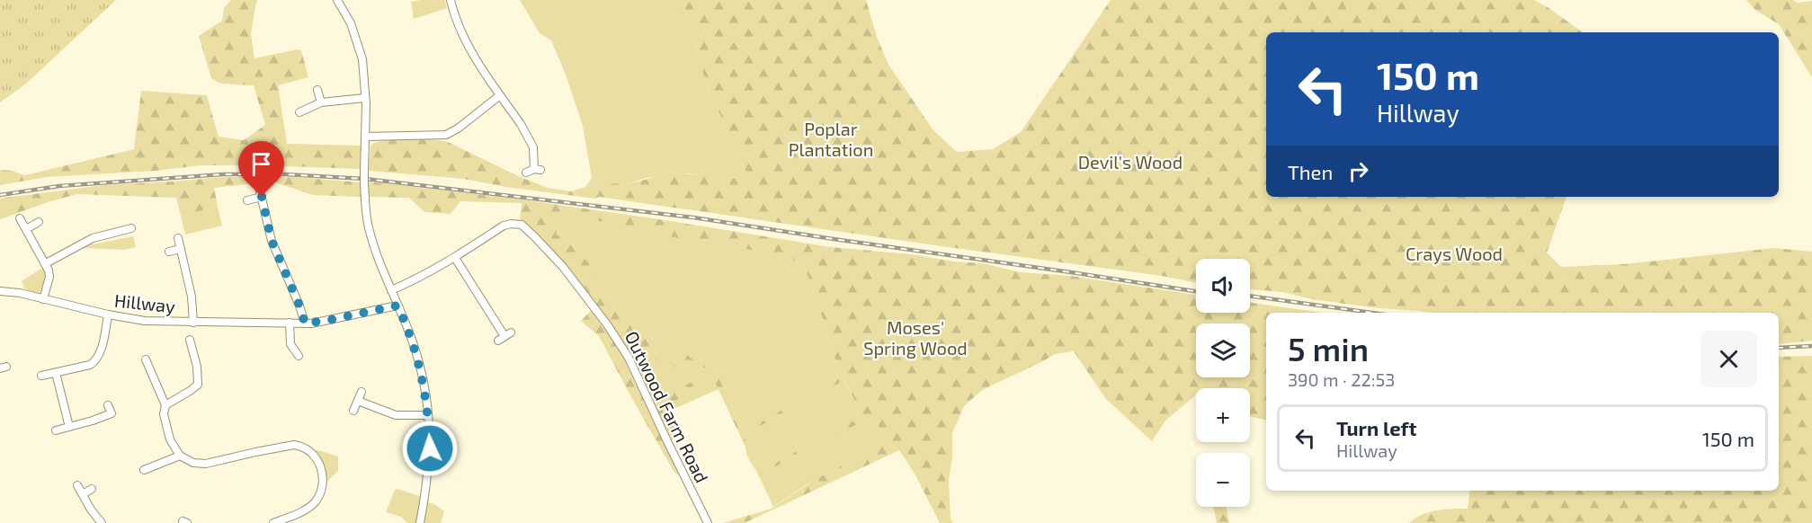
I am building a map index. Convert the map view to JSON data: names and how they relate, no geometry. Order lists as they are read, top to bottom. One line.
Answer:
{"streets":{"street":["Hillway","Outwood Farm Road"]},"parks":["Poplar Plantation","Devil's Wood","Crays Wood","Moses' Spring Wood"],"page":{"turn":["150 m","Hillway"],"then":"Then","map_buttons":["+","−"],"heading":["5 min","390 m · 22:53"],"list":[{"name":"Turn left","note":"Hillway","value":"150 m"}]}}
